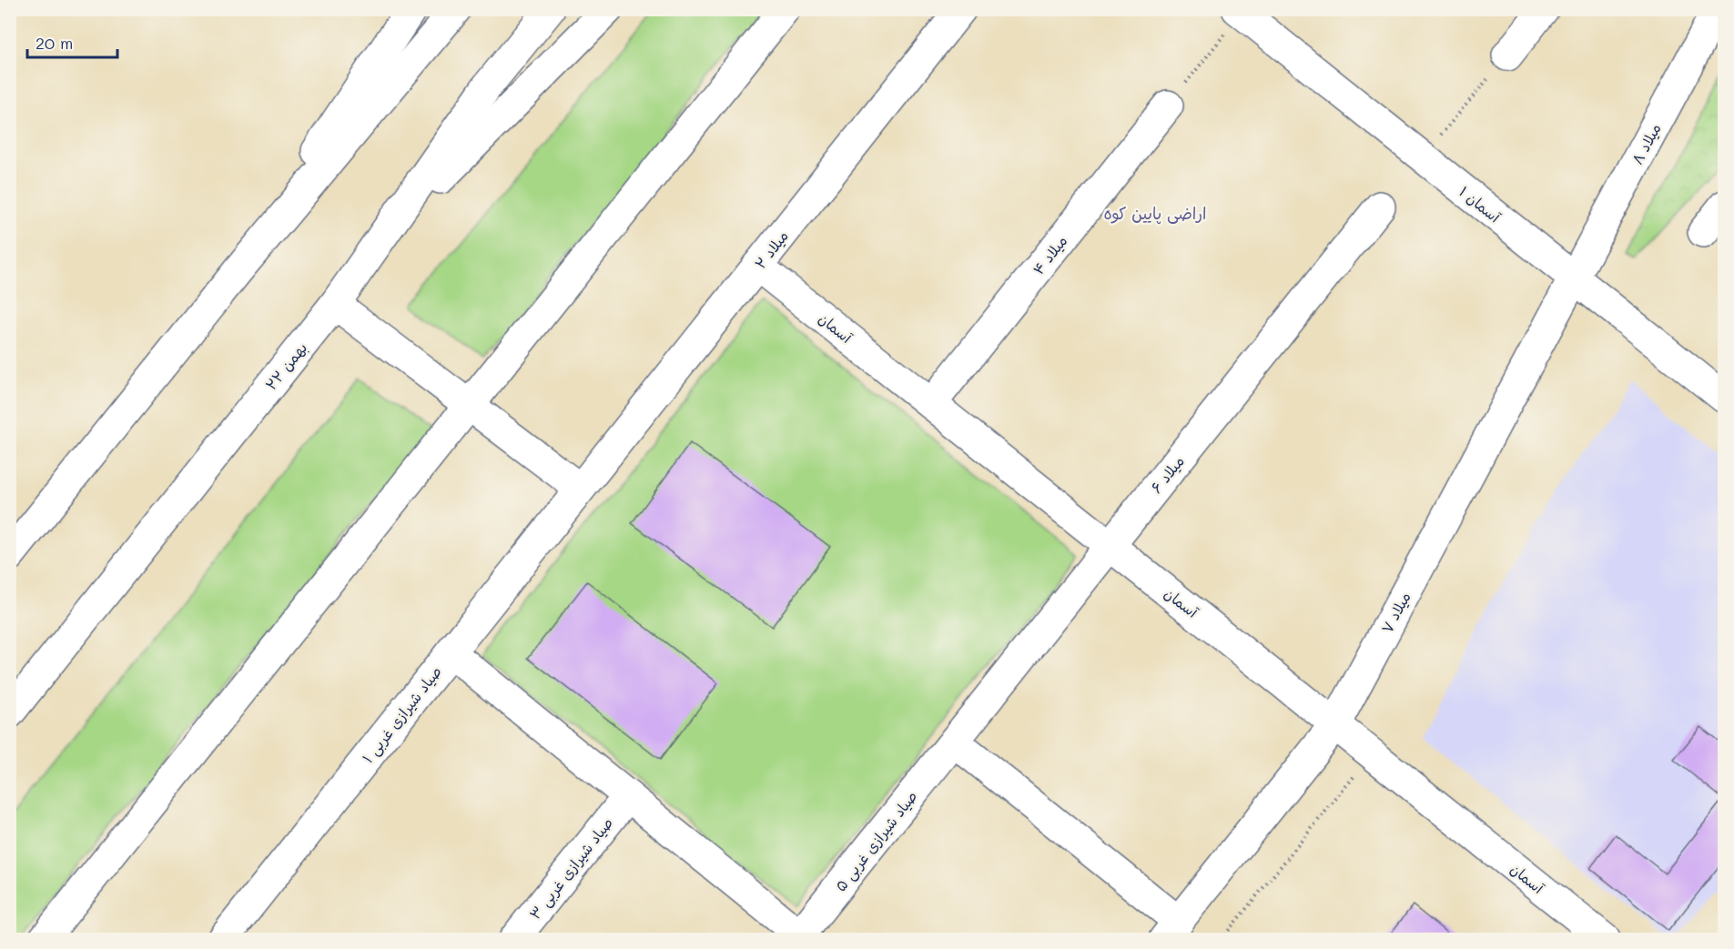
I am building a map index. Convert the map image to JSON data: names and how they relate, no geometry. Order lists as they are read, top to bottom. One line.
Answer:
{"streets":{"main road":["میلاد ۸","آسمان ۱","میلاد ۲","میلاد ۴","آسمان","۲۲ بهمن","میلاد ۶","میلاد ۷","صیاد شیرازی غربی ۱","صیاد شیرازی غربی ۵","صیاد شیرازی غربی ۳"]},"crossings":[["میلاد ۸","آسمان ۱"],["میلاد ۸","میلاد ۷"],["آسمان ۱","میلاد ۷"],["میلاد ۲","آسمان"],["میلاد ۲","صیاد شیرازی غربی ۱"],["میلاد ۴","آسمان"],["آسمان","میلاد ۶"],["آسمان","میلاد ۷"],["میلاد ۶","صیاد شیرازی غربی ۵"]],"districts":["اراضی پایین کوه"],"scale_bar":"20 m"}
